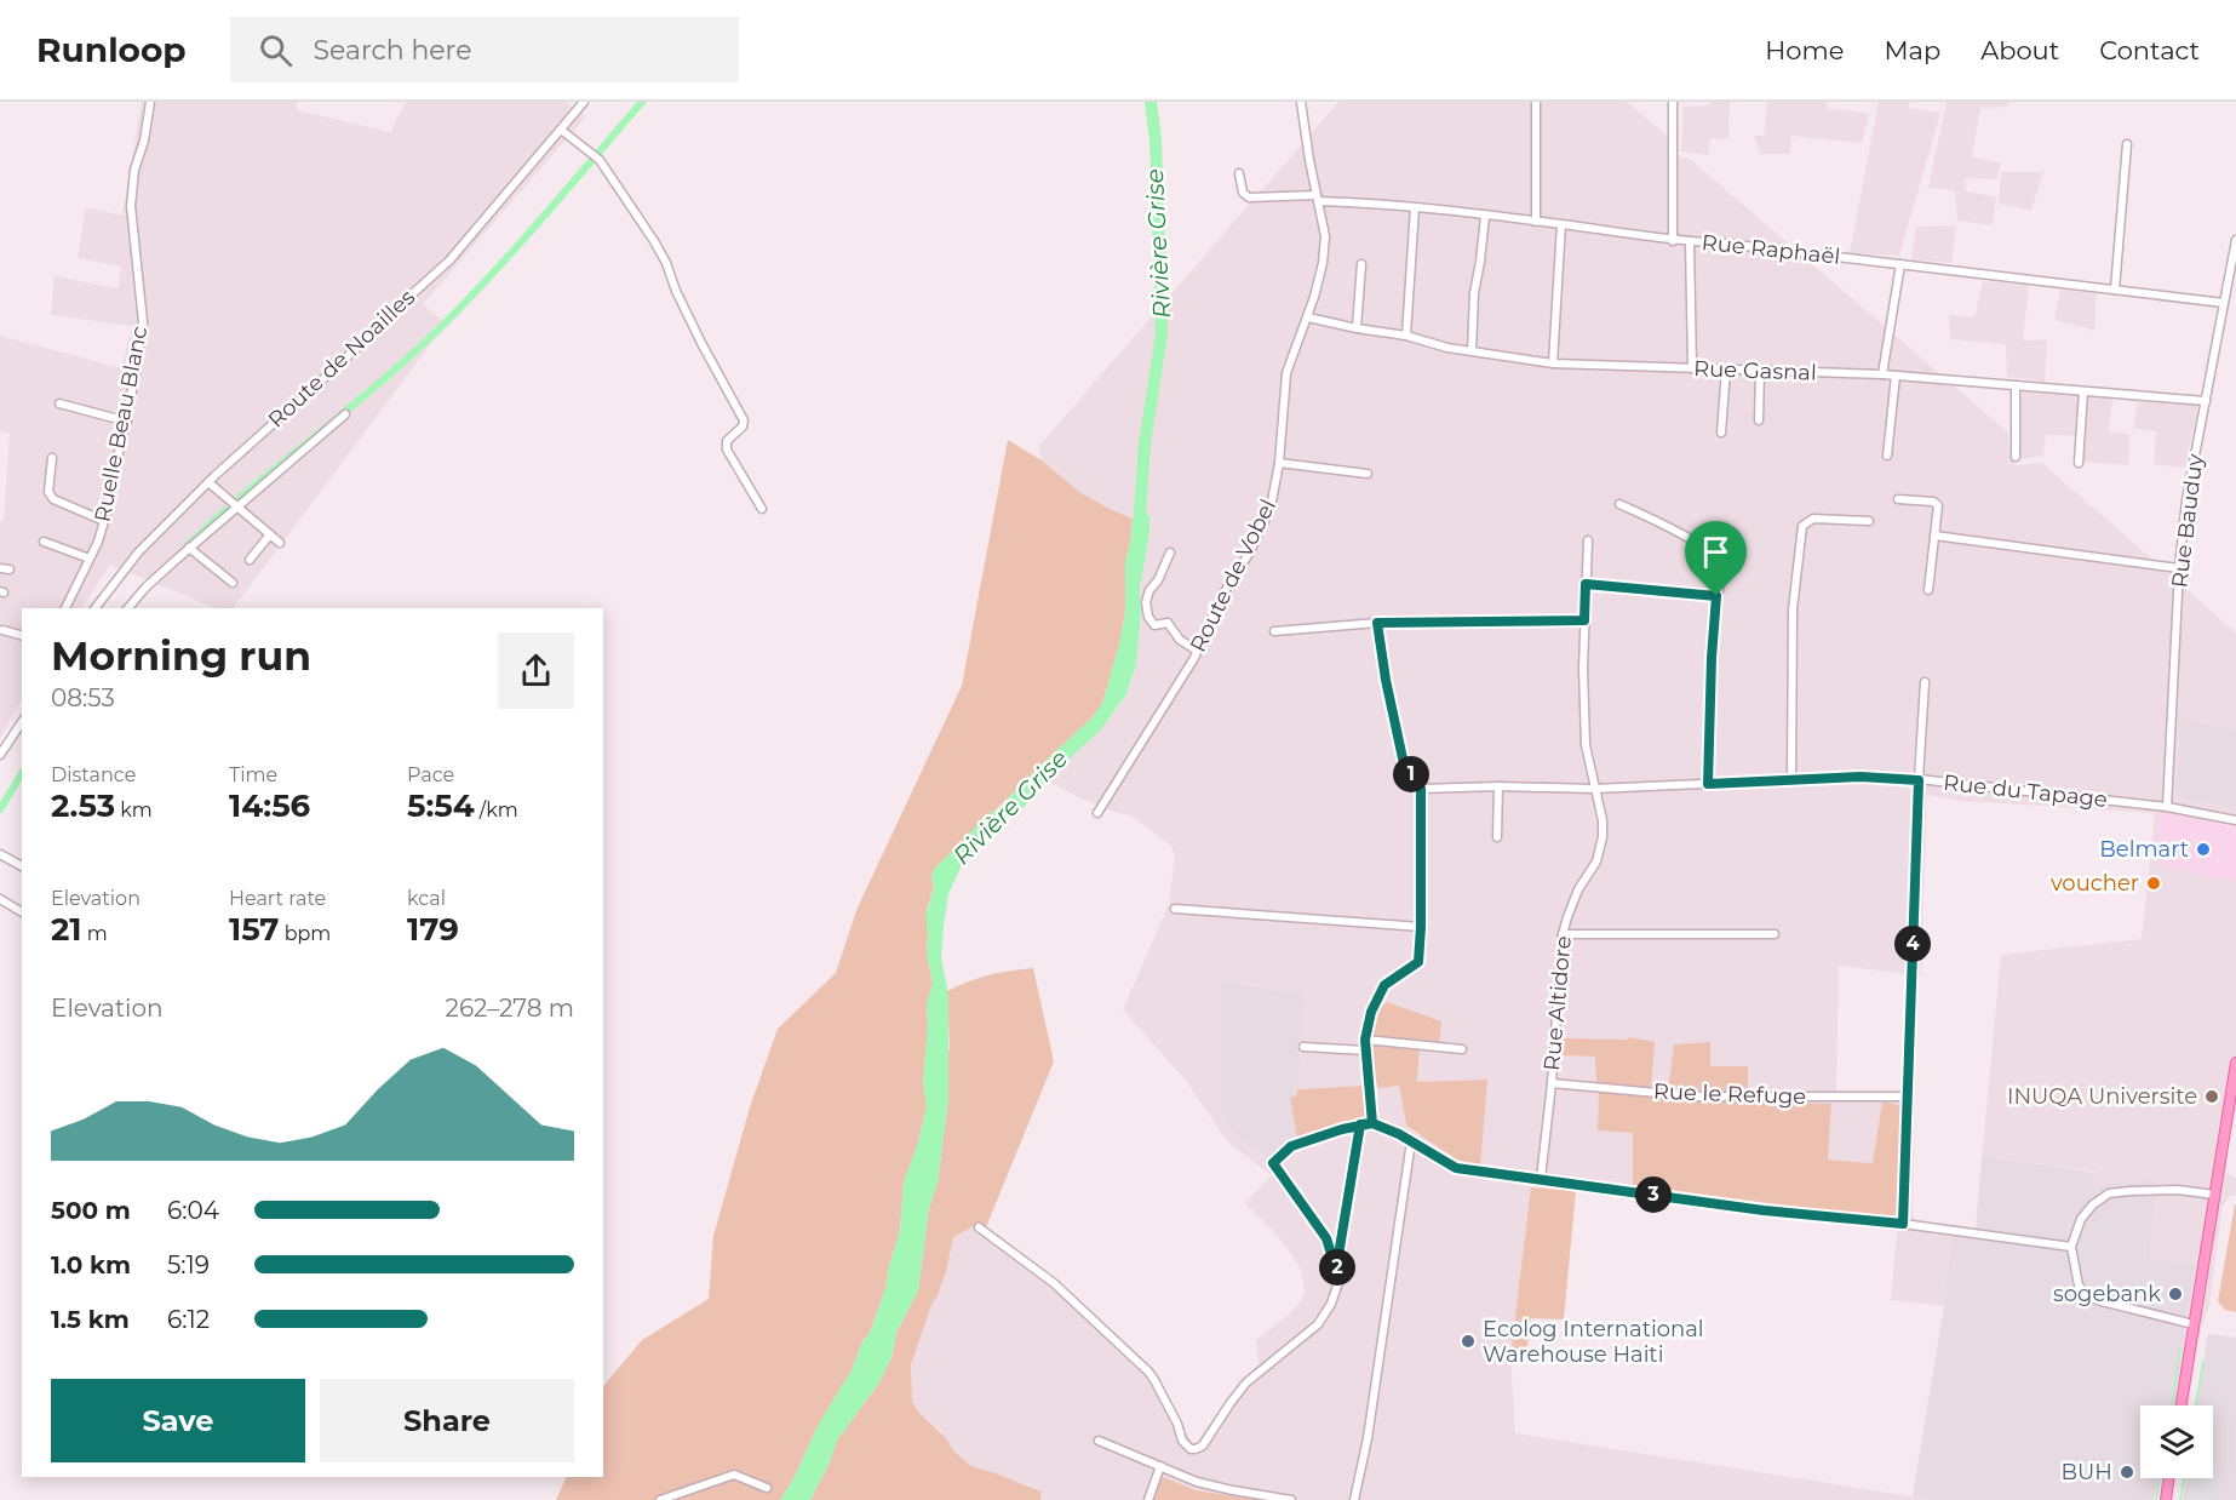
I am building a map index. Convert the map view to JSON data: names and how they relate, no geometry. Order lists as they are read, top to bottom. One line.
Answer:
{"streets":{"street":["Rue Raphaël","Route de Noailles","Rue Gasnal","Ruelle Beau Blanc","Rue Bauduy","Route de Vobel","Rue du Tapage","Rue Altidore","Rue le Refuge"]},"crossings":[["Rue Raphaël","Rue Bauduy"],["Rue Raphaël","Route de Vobel"],["Rue Gasnal","Rue Bauduy"],["Rue Gasnal","Route de Vobel"],["Rue Bauduy","Rue du Tapage"],["Rue du Tapage","Rue Altidore"],["Rue Altidore","Rue le Refuge"]],"water":["Rivière Grise"],"places":["Belmart","voucher","INUQA Universite","sogebank","Ecolog International Warehouse Haiti","BUH"],"page":{"header":"Runloop","search":"Search here","nav":["Home","Map","About","Contact"],"heading":["Morning run","08:53"],"stats":[["Distance","2.53 km"],["Time","14:56"],["Pace","5:54 /km"],["Elevation","21 m"],["Heart rate","157 bpm"],["kcal","179"]],"pins":["1","4","3","2"],"chart":["Elevation","262–278 m"],"list":[{"name":"500 m","note":"6:04"},{"name":"1.0 km","note":"5:19"},{"name":"1.5 km","note":"6:12"}],"buttons":["Save","Share"]}}
